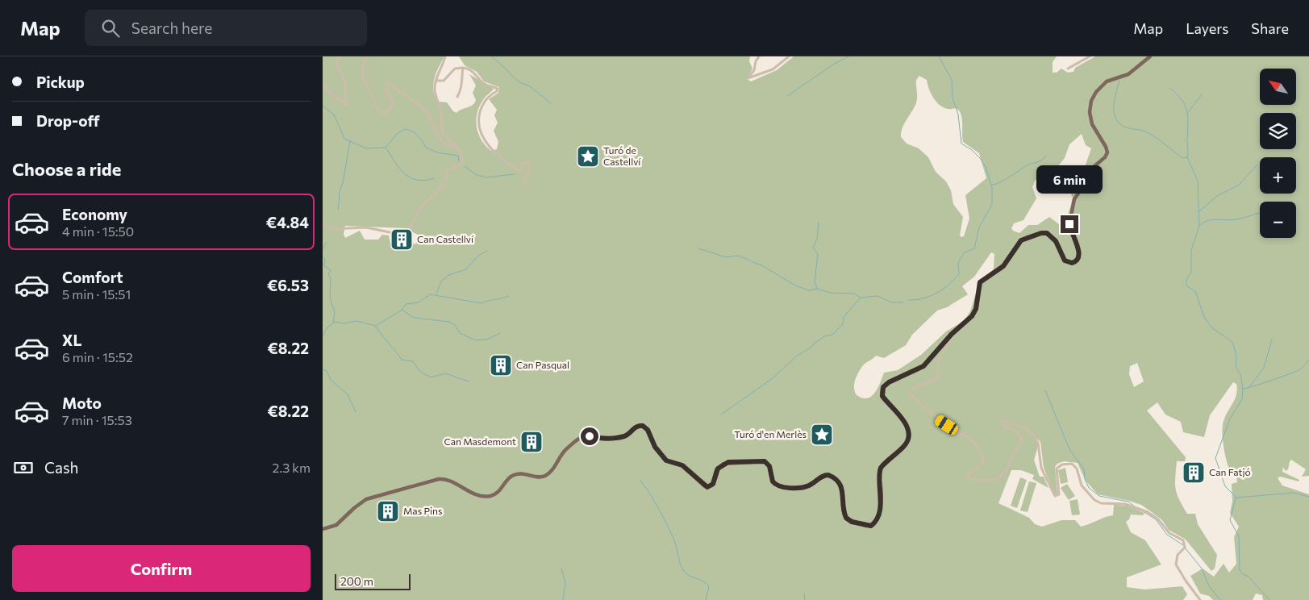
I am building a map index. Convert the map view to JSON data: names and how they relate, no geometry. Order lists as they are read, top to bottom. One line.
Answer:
{"places":{"place":["Turó de Castellví","Turó d'en Merlès"],"building":["Can Castellví","Can Pasqual","Can Masdemont","Can Fatjó","Mas Pins"]},"scale_bar":"200 m","north":"top left","page":{"header":"Map","search":"Search here","nav":["Map","Layers","Share"],"banner":["Pickup","Drop-off"],"map_buttons":["+","−"],"heading":"Choose a ride","bubble":"6 min","list":[{"name":"Economy","note":"4 min · 15:50","value":"€4.84"},{"name":"Comfort","note":"5 min · 15:51","value":"€6.53"},{"name":"XL","note":"6 min · 15:52","value":"€8.22"},{"name":"Moto","note":"7 min · 15:53","value":"€8.22"}],"pay":["Cash","2.3 km"],"buttons":"Confirm","scale":"200 m"}}
